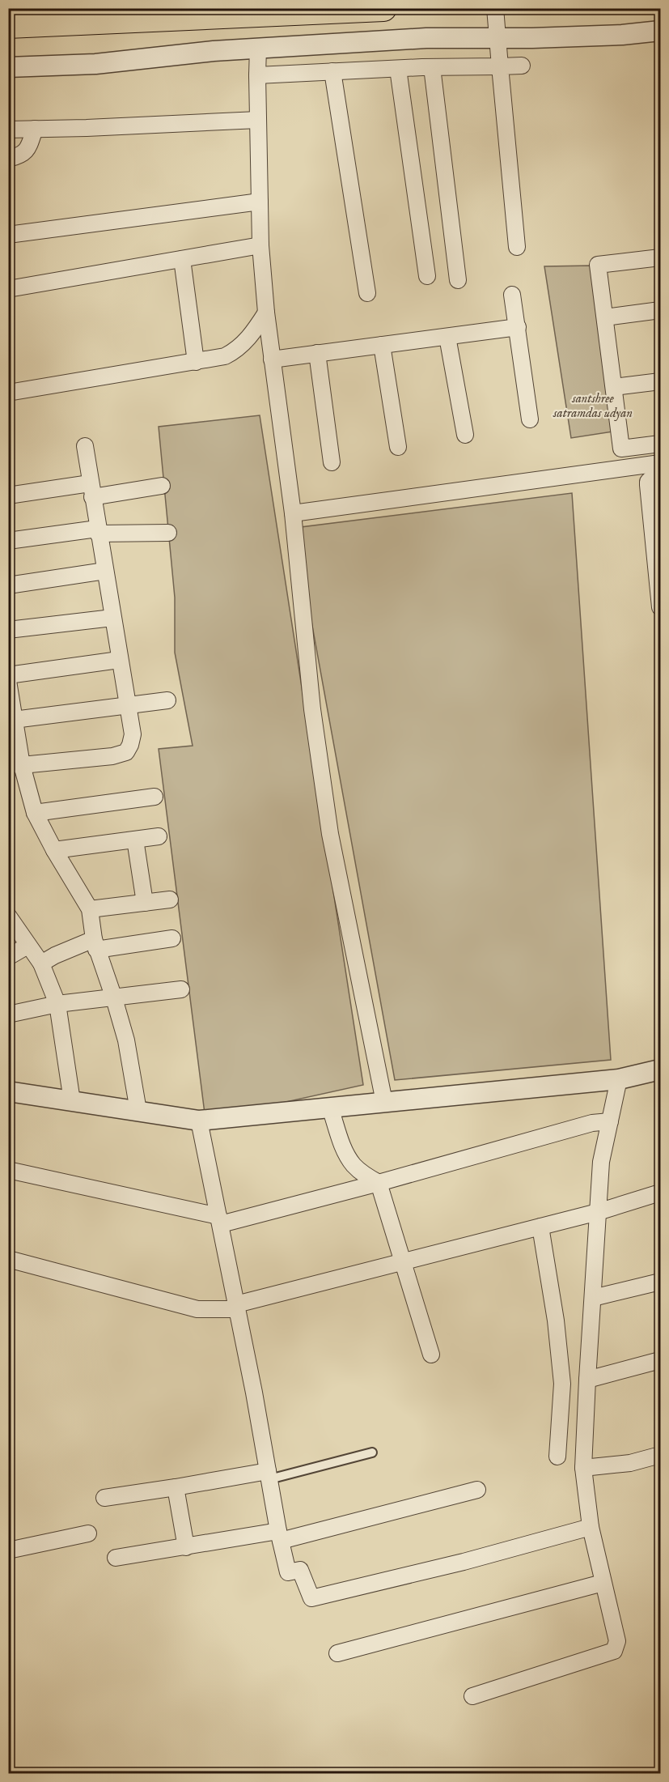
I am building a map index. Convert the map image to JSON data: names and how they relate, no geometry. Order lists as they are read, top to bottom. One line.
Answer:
{"parks":["santshree satramdas udyan"]}
